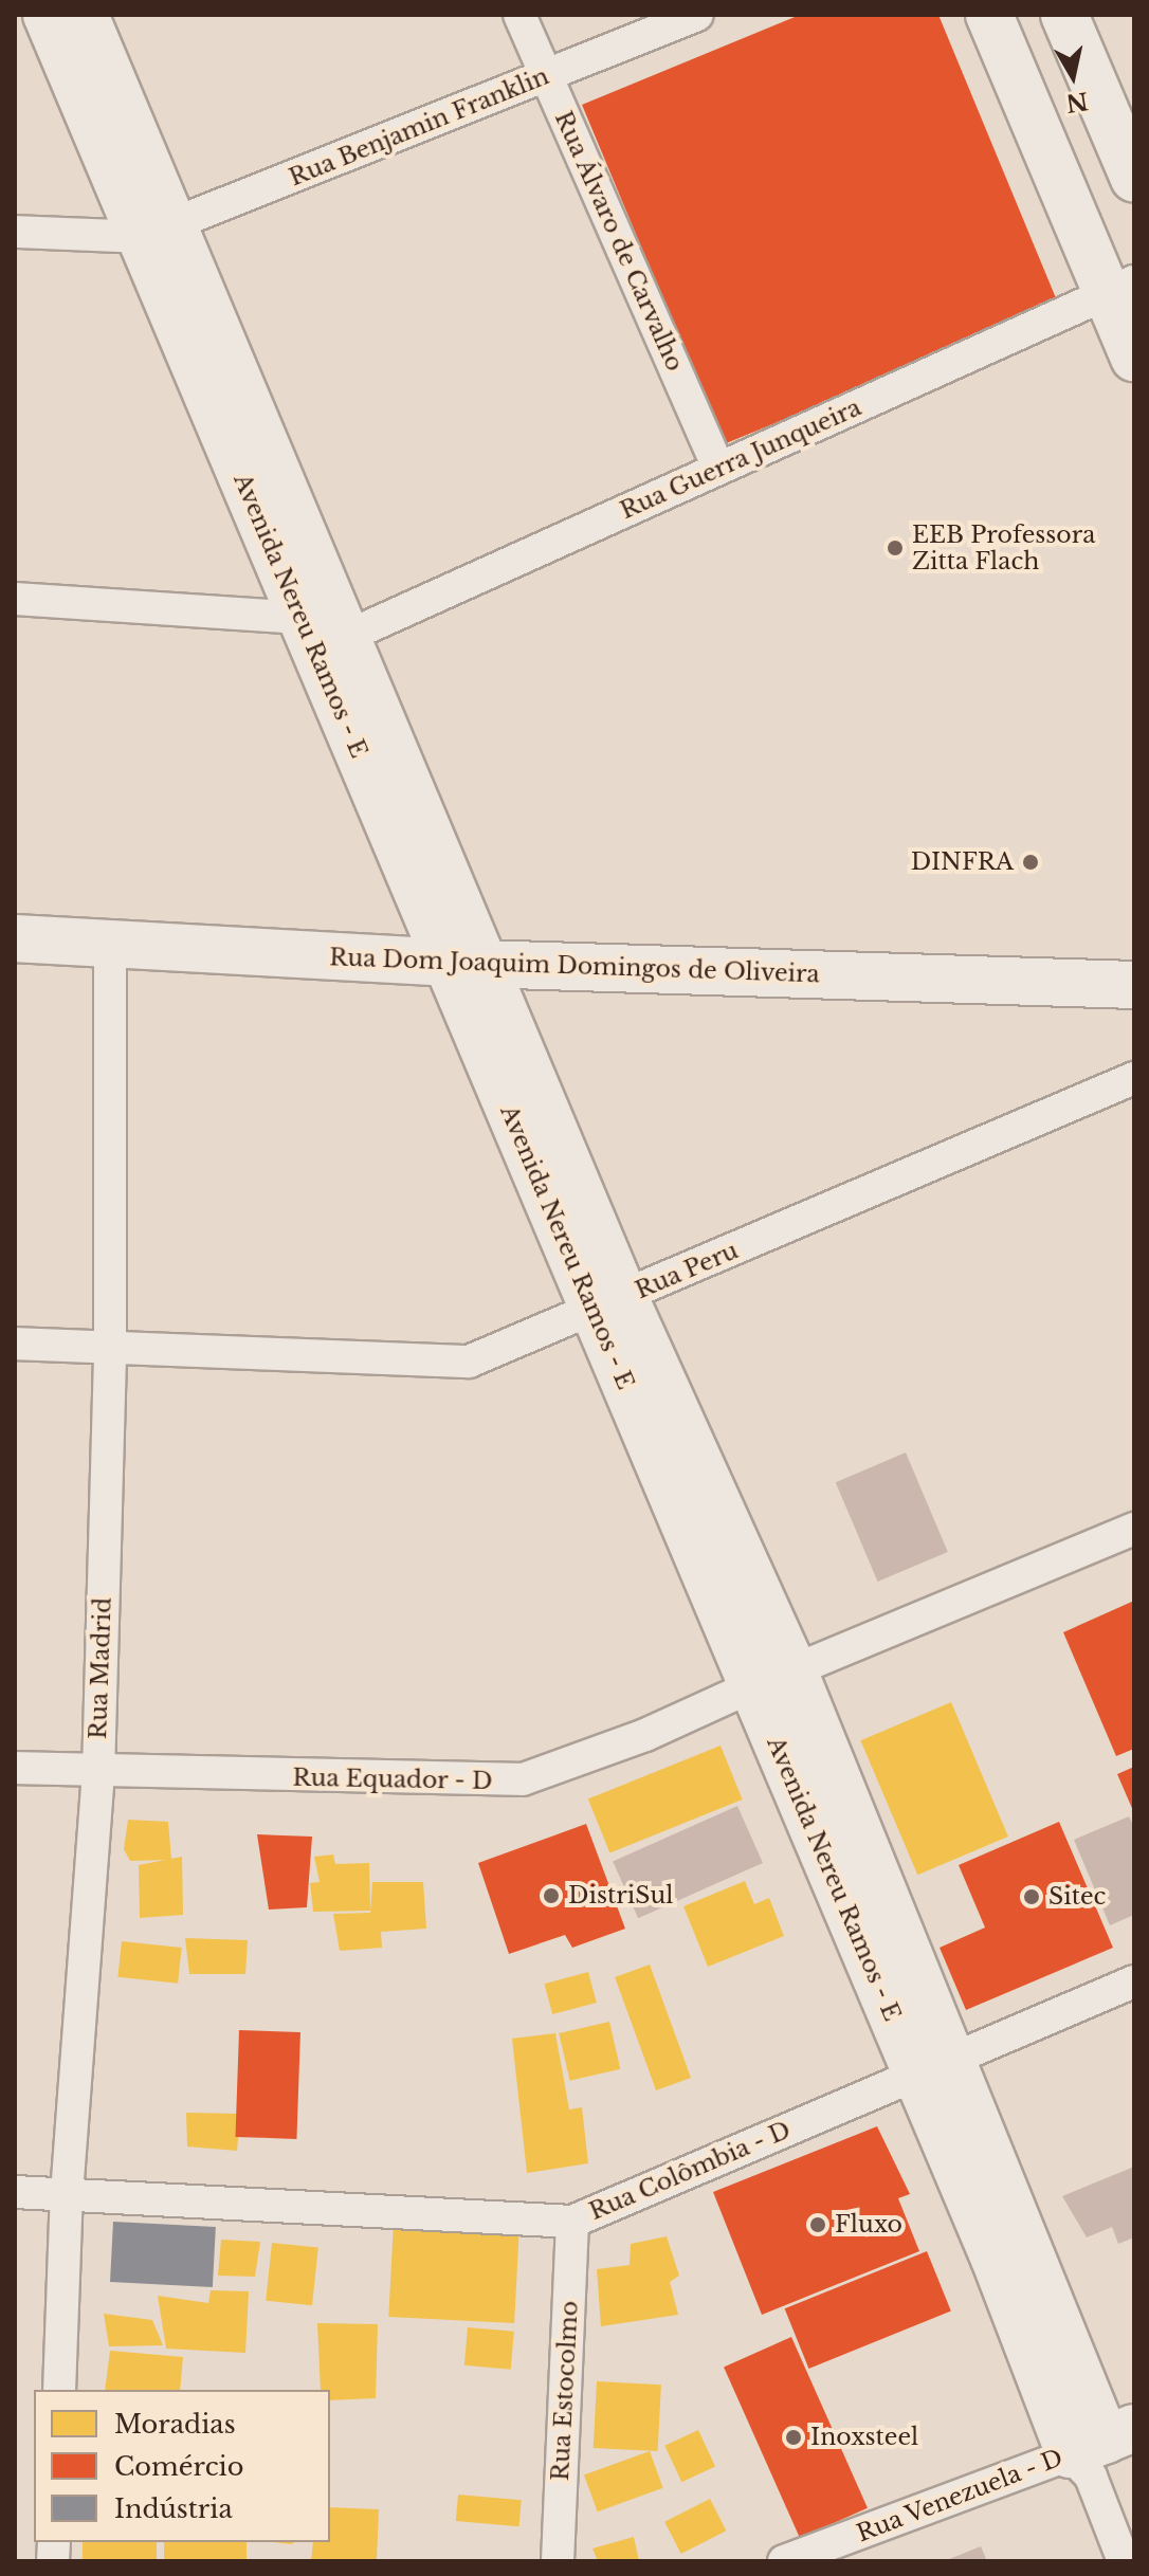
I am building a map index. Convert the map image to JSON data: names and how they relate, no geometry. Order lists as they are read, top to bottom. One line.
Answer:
{"streets":{"street":["Rua Benjamin Franklin","Rua Álvaro de Carvalho","Rua Guerra Junqueira","Avenida Nereu Ramos - E","Rua Dom Joaquim Domingos de Oliveira","Rua Peru","Rua Madrid","Rua Equador - D","Rua Colômbia - D","Rua Estocolmo","Rua Venezuela - D"]},"crossings":[["Rua Benjamin Franklin","Rua Álvaro de Carvalho"],["Rua Benjamin Franklin","Avenida Nereu Ramos - E"],["Rua Álvaro de Carvalho","Rua Guerra Junqueira"],["Rua Guerra Junqueira","Avenida Nereu Ramos - E"],["Avenida Nereu Ramos - E","Rua Dom Joaquim Domingos de Oliveira"],["Avenida Nereu Ramos - E","Rua Peru"],["Avenida Nereu Ramos - E","Rua Equador - D"],["Avenida Nereu Ramos - E","Rua Colômbia - D"],["Avenida Nereu Ramos - E","Rua Venezuela - D"],["Rua Dom Joaquim Domingos de Oliveira","Rua Madrid"],["Rua Peru","Rua Madrid"],["Rua Madrid","Rua Equador - D"],["Rua Madrid","Rua Colômbia - D"],["Rua Colômbia - D","Rua Estocolmo"]],"places":["EEB Professora Zitta Flach","DINFRA","DistriSul","Sitec","Fluxo","Inoxsteel"],"legend":["Moradias","Comércio","Indústria"],"north":"bottom"}
